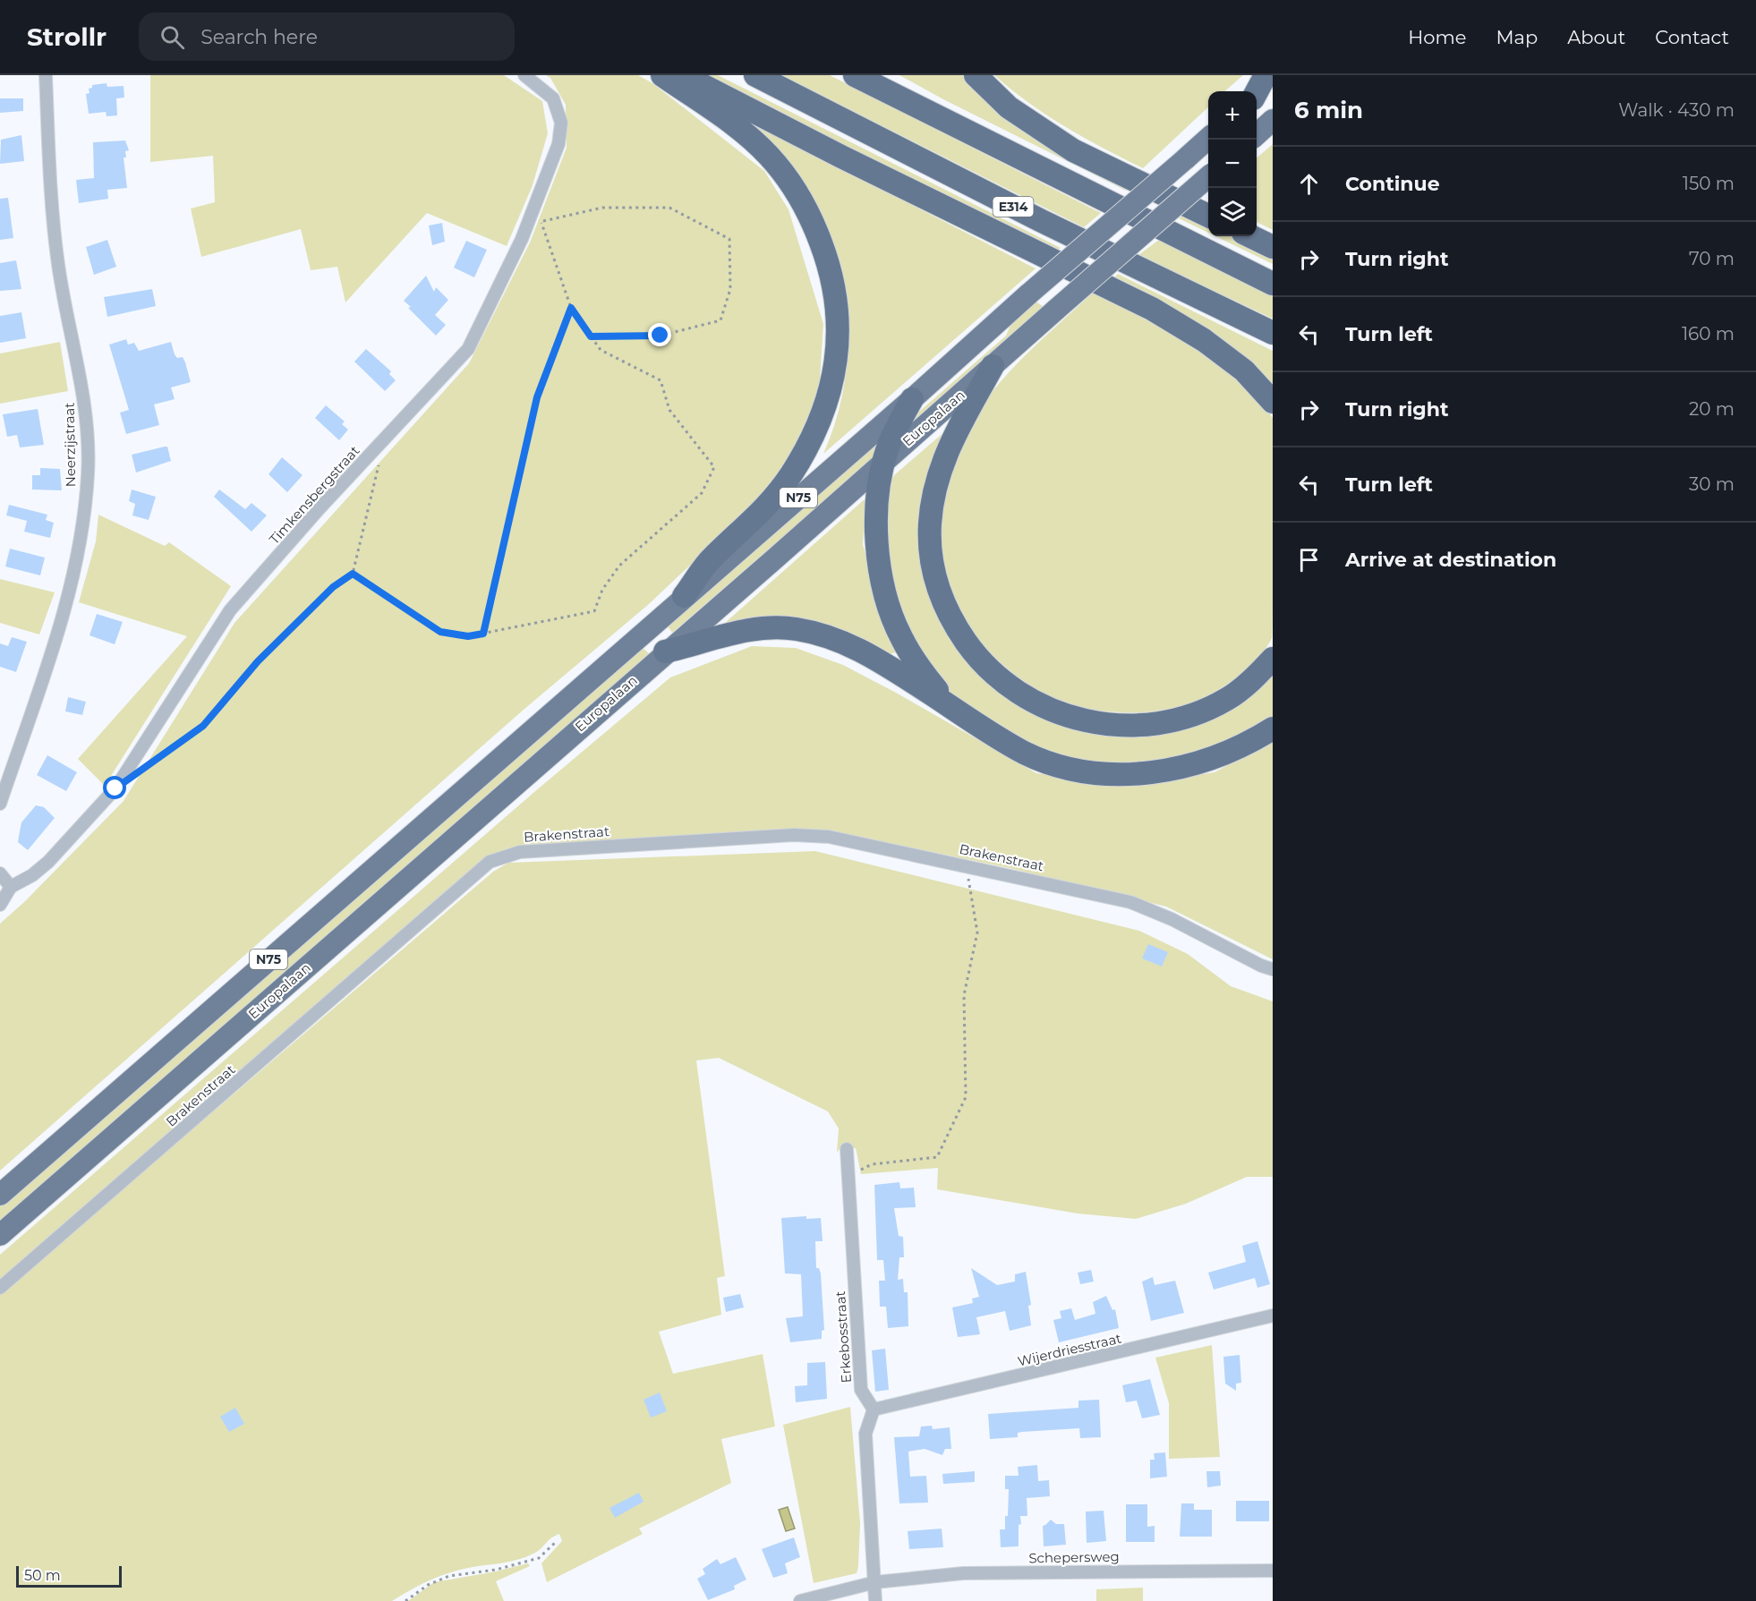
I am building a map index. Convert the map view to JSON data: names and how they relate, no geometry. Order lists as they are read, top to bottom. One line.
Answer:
{"streets":{"highway":["E314","Europalaan","N75"],"street":["Neerzijstraat","Timkensbergstraat","Brakenstraat","Erkebosstraat","Wijerdriesstraat","Schepersweg"]},"crossings":[["Erkebosstraat","Wijerdriesstraat"]],"scale_bar":"50 m","page":{"header":"Strollr","search":"Search here","nav":["Home","Map","About","Contact"],"heading":["6 min","Walk · 430 m"],"map_buttons":["+","−"],"list":[["Continue","150 m"],["Turn right","70 m"],["Turn left","160 m"],["Turn right","20 m"],["Turn left","30 m"],"Arrive at destination"],"scale":"50 m"}}
